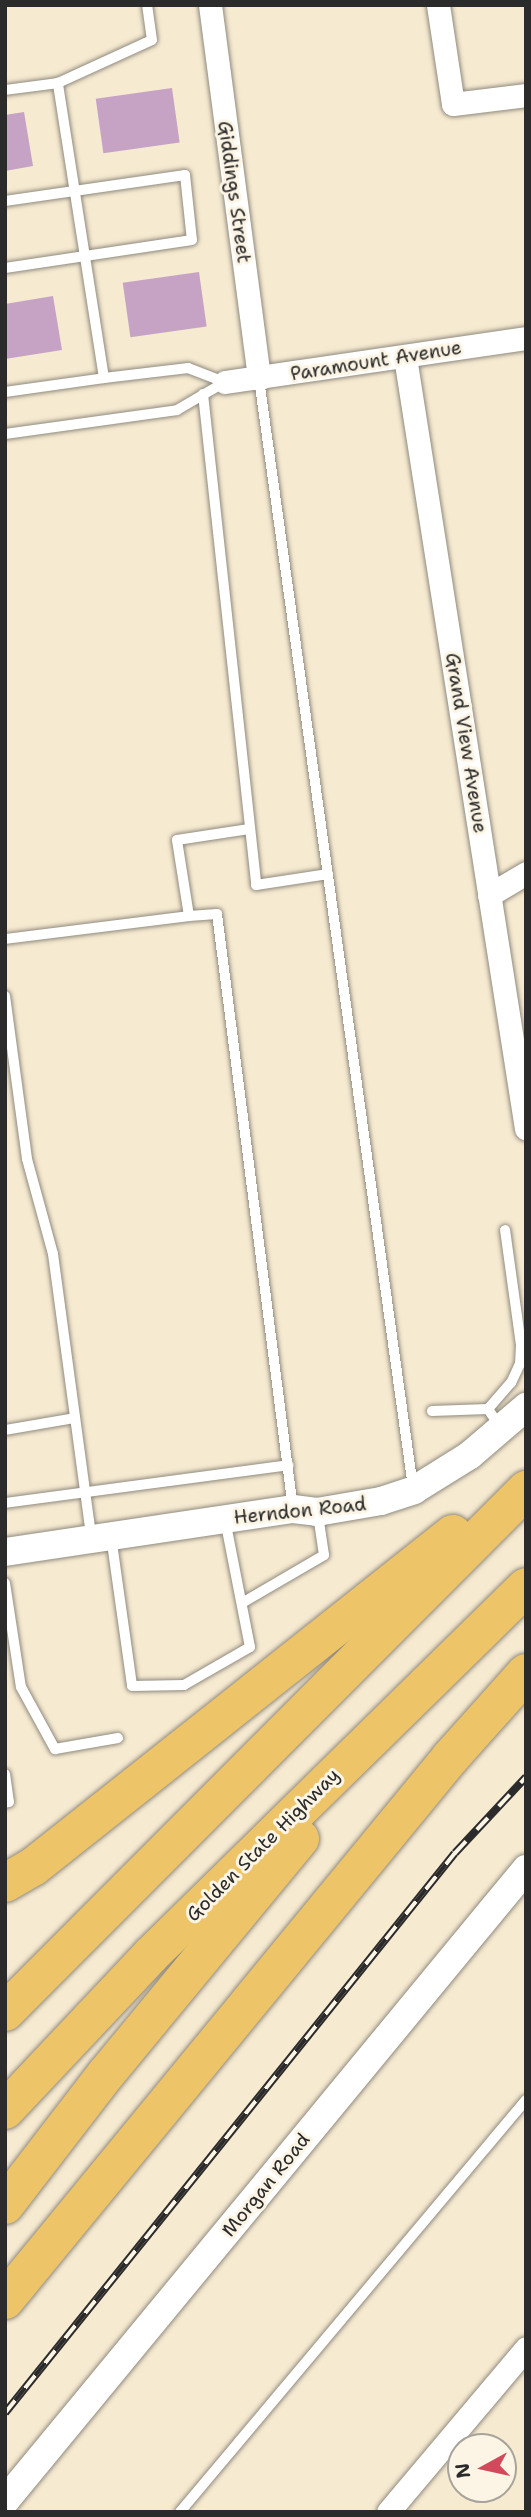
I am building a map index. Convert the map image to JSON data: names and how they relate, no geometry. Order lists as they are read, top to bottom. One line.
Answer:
{"streets":{"highway":["Golden State Highway"],"street":["Giddings Street","Paramount Avenue","Grand View Avenue","Herndon Road","Morgan Road"]},"crossings":[["Giddings Street","Paramount Avenue"],["Paramount Avenue","Grand View Avenue"]],"north":"left"}
